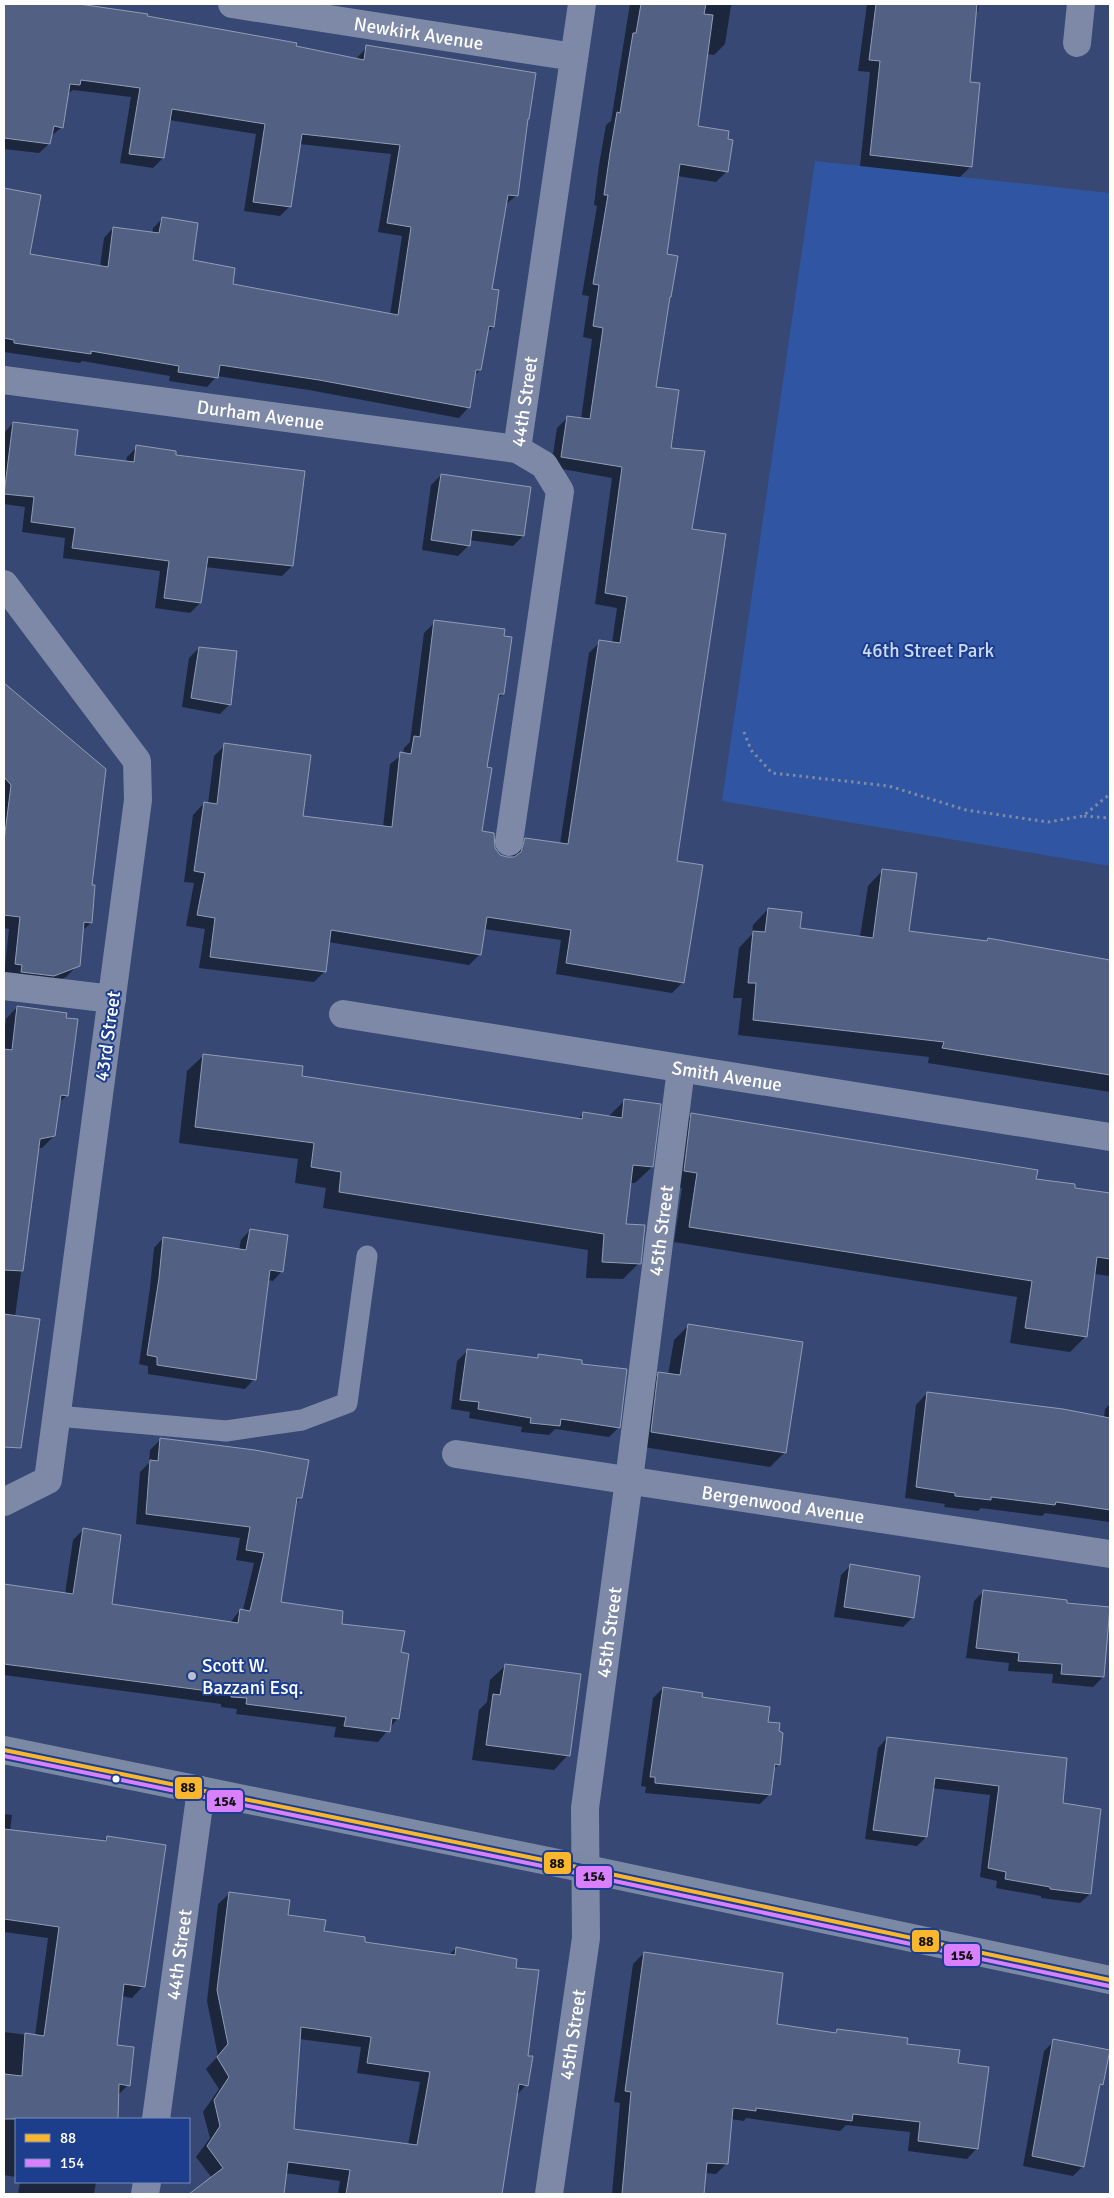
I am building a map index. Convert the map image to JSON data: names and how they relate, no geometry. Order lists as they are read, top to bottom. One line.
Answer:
{"streets":{"street":["Newkirk Avenue","44th Street","Durham Avenue","43rd Street","Smith Avenue","45th Street","Bergenwood Avenue"]},"crossings":[["Newkirk Avenue","44th Street"],["44th Street","Durham Avenue"],["Smith Avenue","45th Street"],["45th Street","Bergenwood Avenue"]],"parks":["46th Street Park"],"places":["Scott W. Bazzani Esq."],"lines":["transit line 88","transit line 154"],"legend":["88","154"]}
